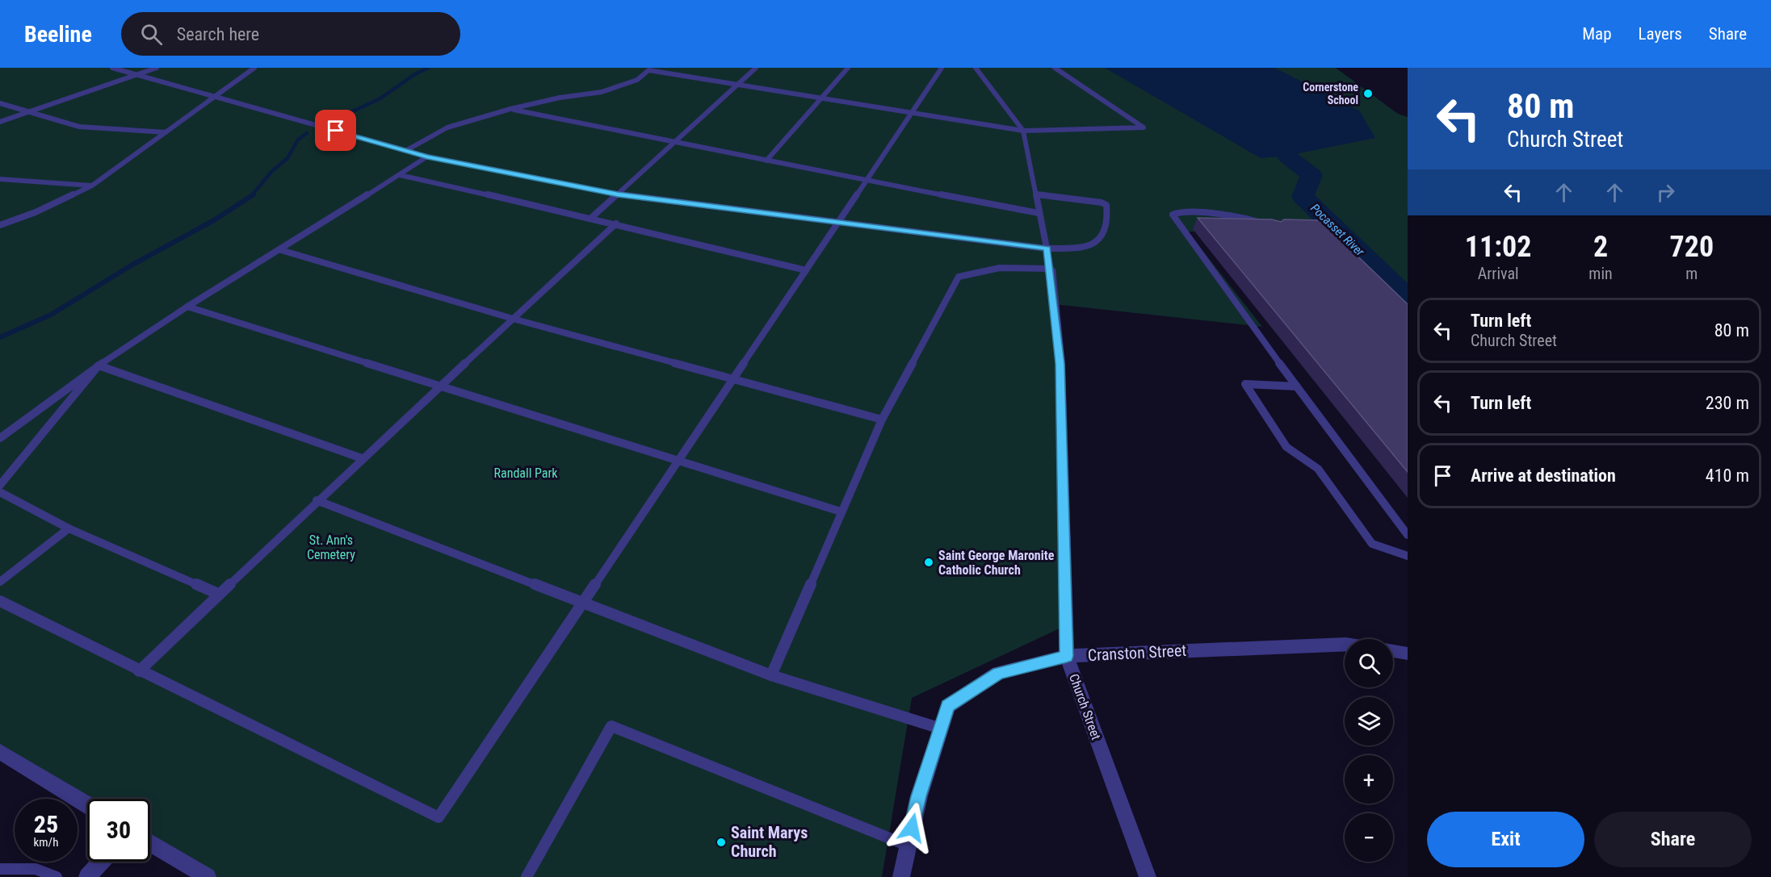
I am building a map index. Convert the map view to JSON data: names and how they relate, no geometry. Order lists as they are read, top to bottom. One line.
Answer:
{"streets":{"street":["Cranston Street","Church Street"]},"crossings":[["Cranston Street","Church Street"]],"water":["Pocasset River"],"parks":["Randall Park","St. Ann's Cemetery"],"places":["Cornerstone School","Saint George Maronite Catholic Church","Saint Marys Church"],"page":{"header":"Beeline","search":"Search here","nav":["Map","Layers","Share"],"turn":["80 m","Church Street"],"eta":["11:02","Arrival","2","min","720","m"],"list":[{"name":"Turn left","note":"Church Street","value":"80 m"},{"name":"Turn left","value":"230 m"},{"name":"Arrive at destination","value":"410 m"}],"map_buttons":["+","−"],"speed":"25 km/h","limit":"30","buttons":["Exit","Share"]}}
